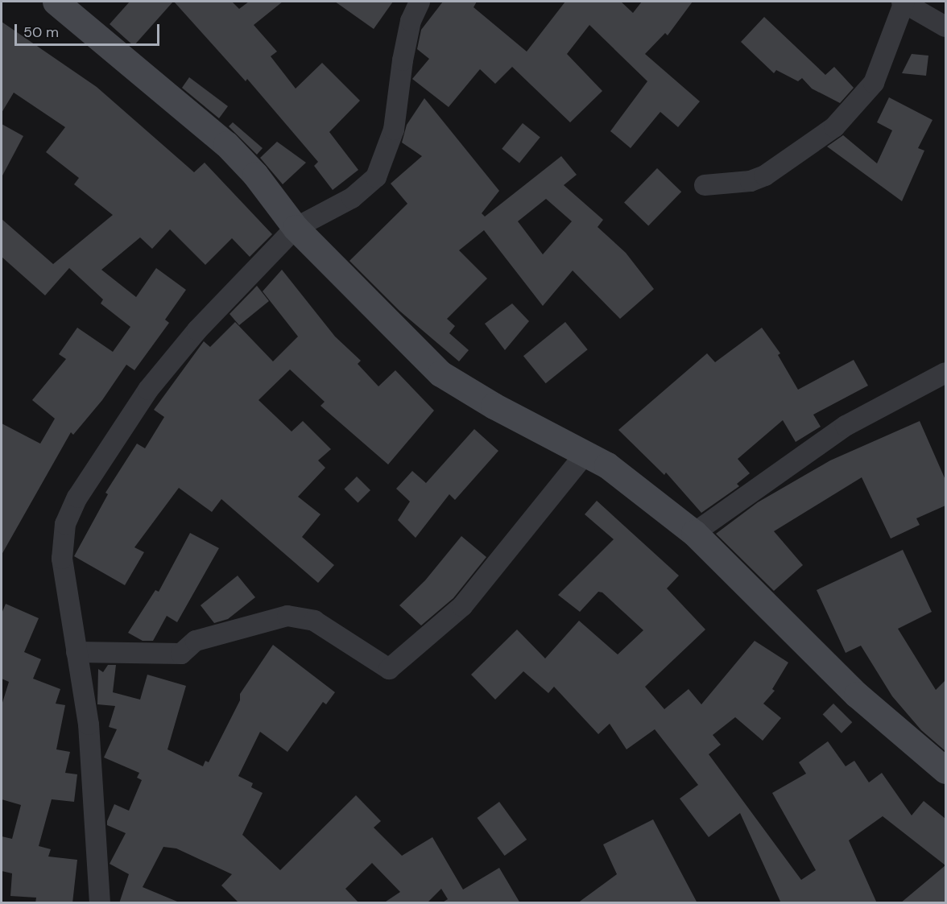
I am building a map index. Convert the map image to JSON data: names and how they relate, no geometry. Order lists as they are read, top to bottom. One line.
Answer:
{"scale_bar":"50 m"}
